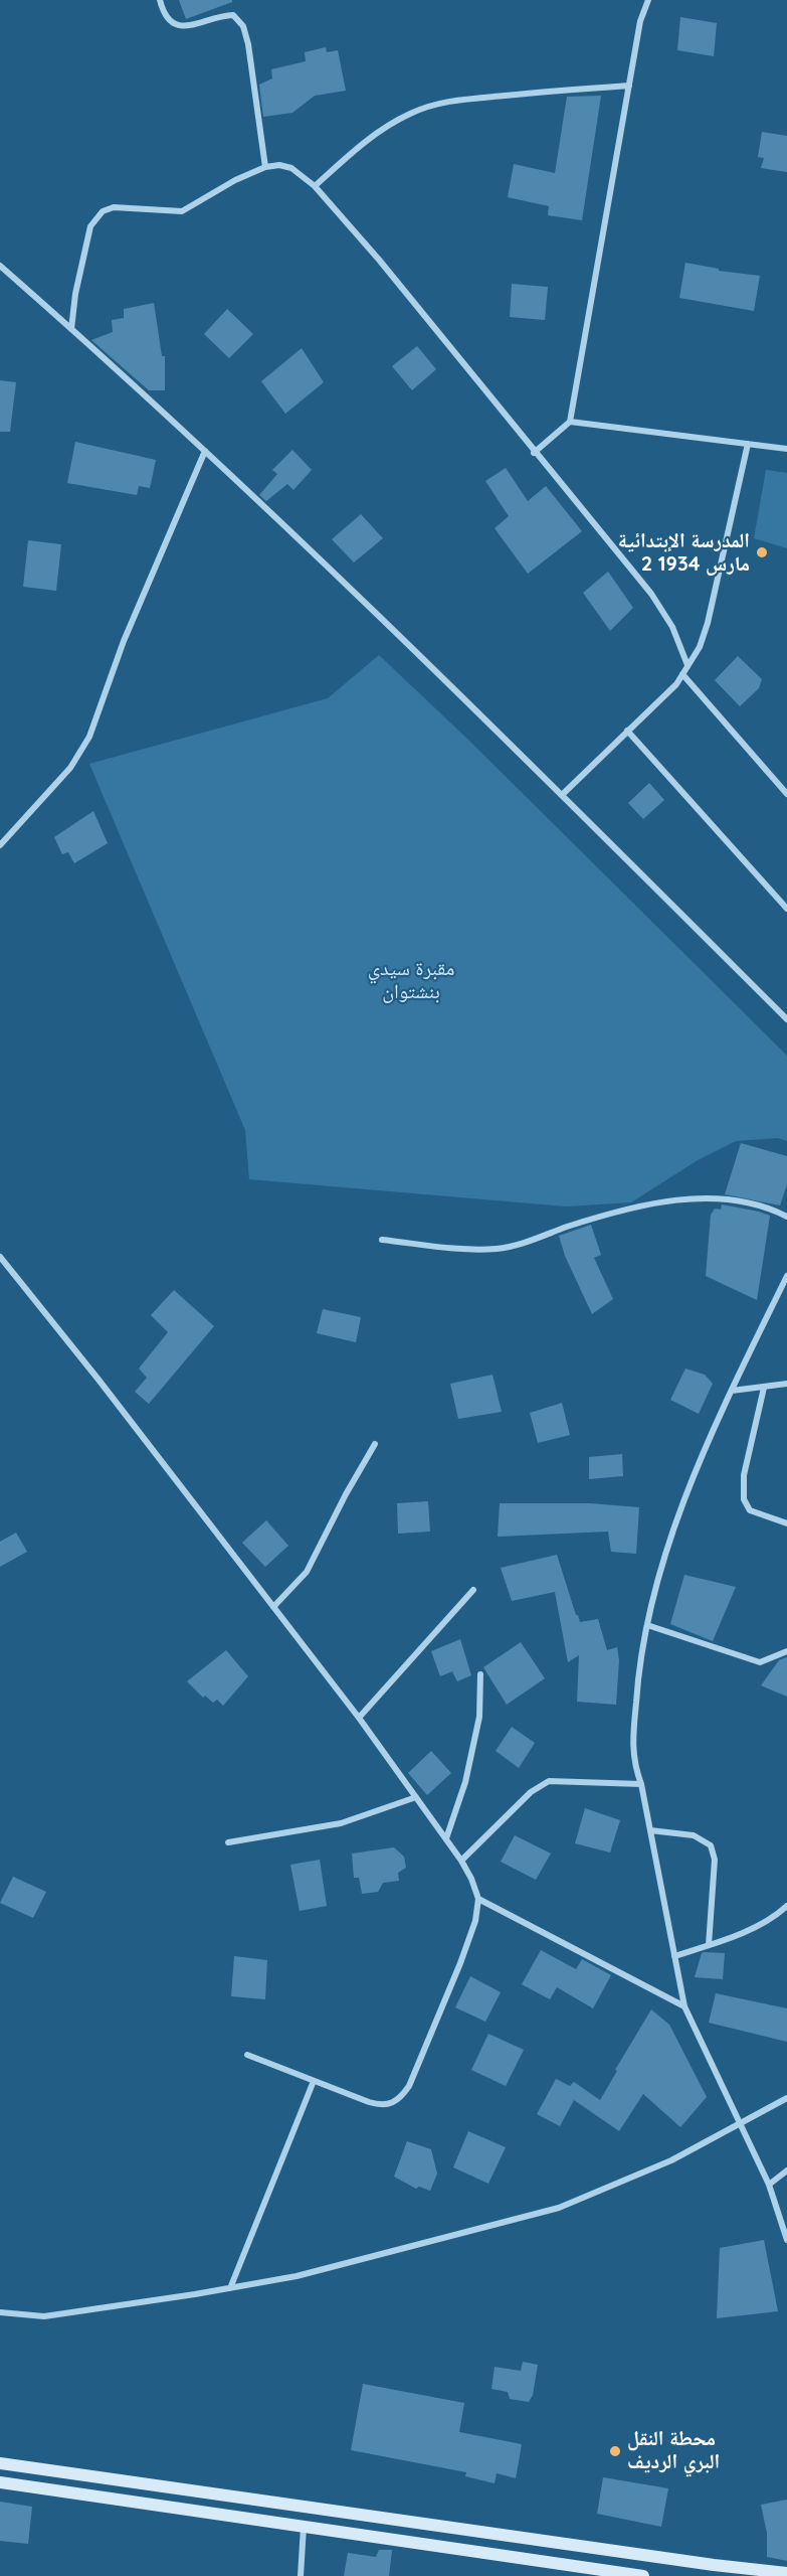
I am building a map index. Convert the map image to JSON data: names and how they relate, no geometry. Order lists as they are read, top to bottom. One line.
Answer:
{"parks":["مقبرة سيدي بنشتوان"],"places":["المدرسة الإبتدائية 2 مارس 1934","محطة النقل البري الرديف"]}
